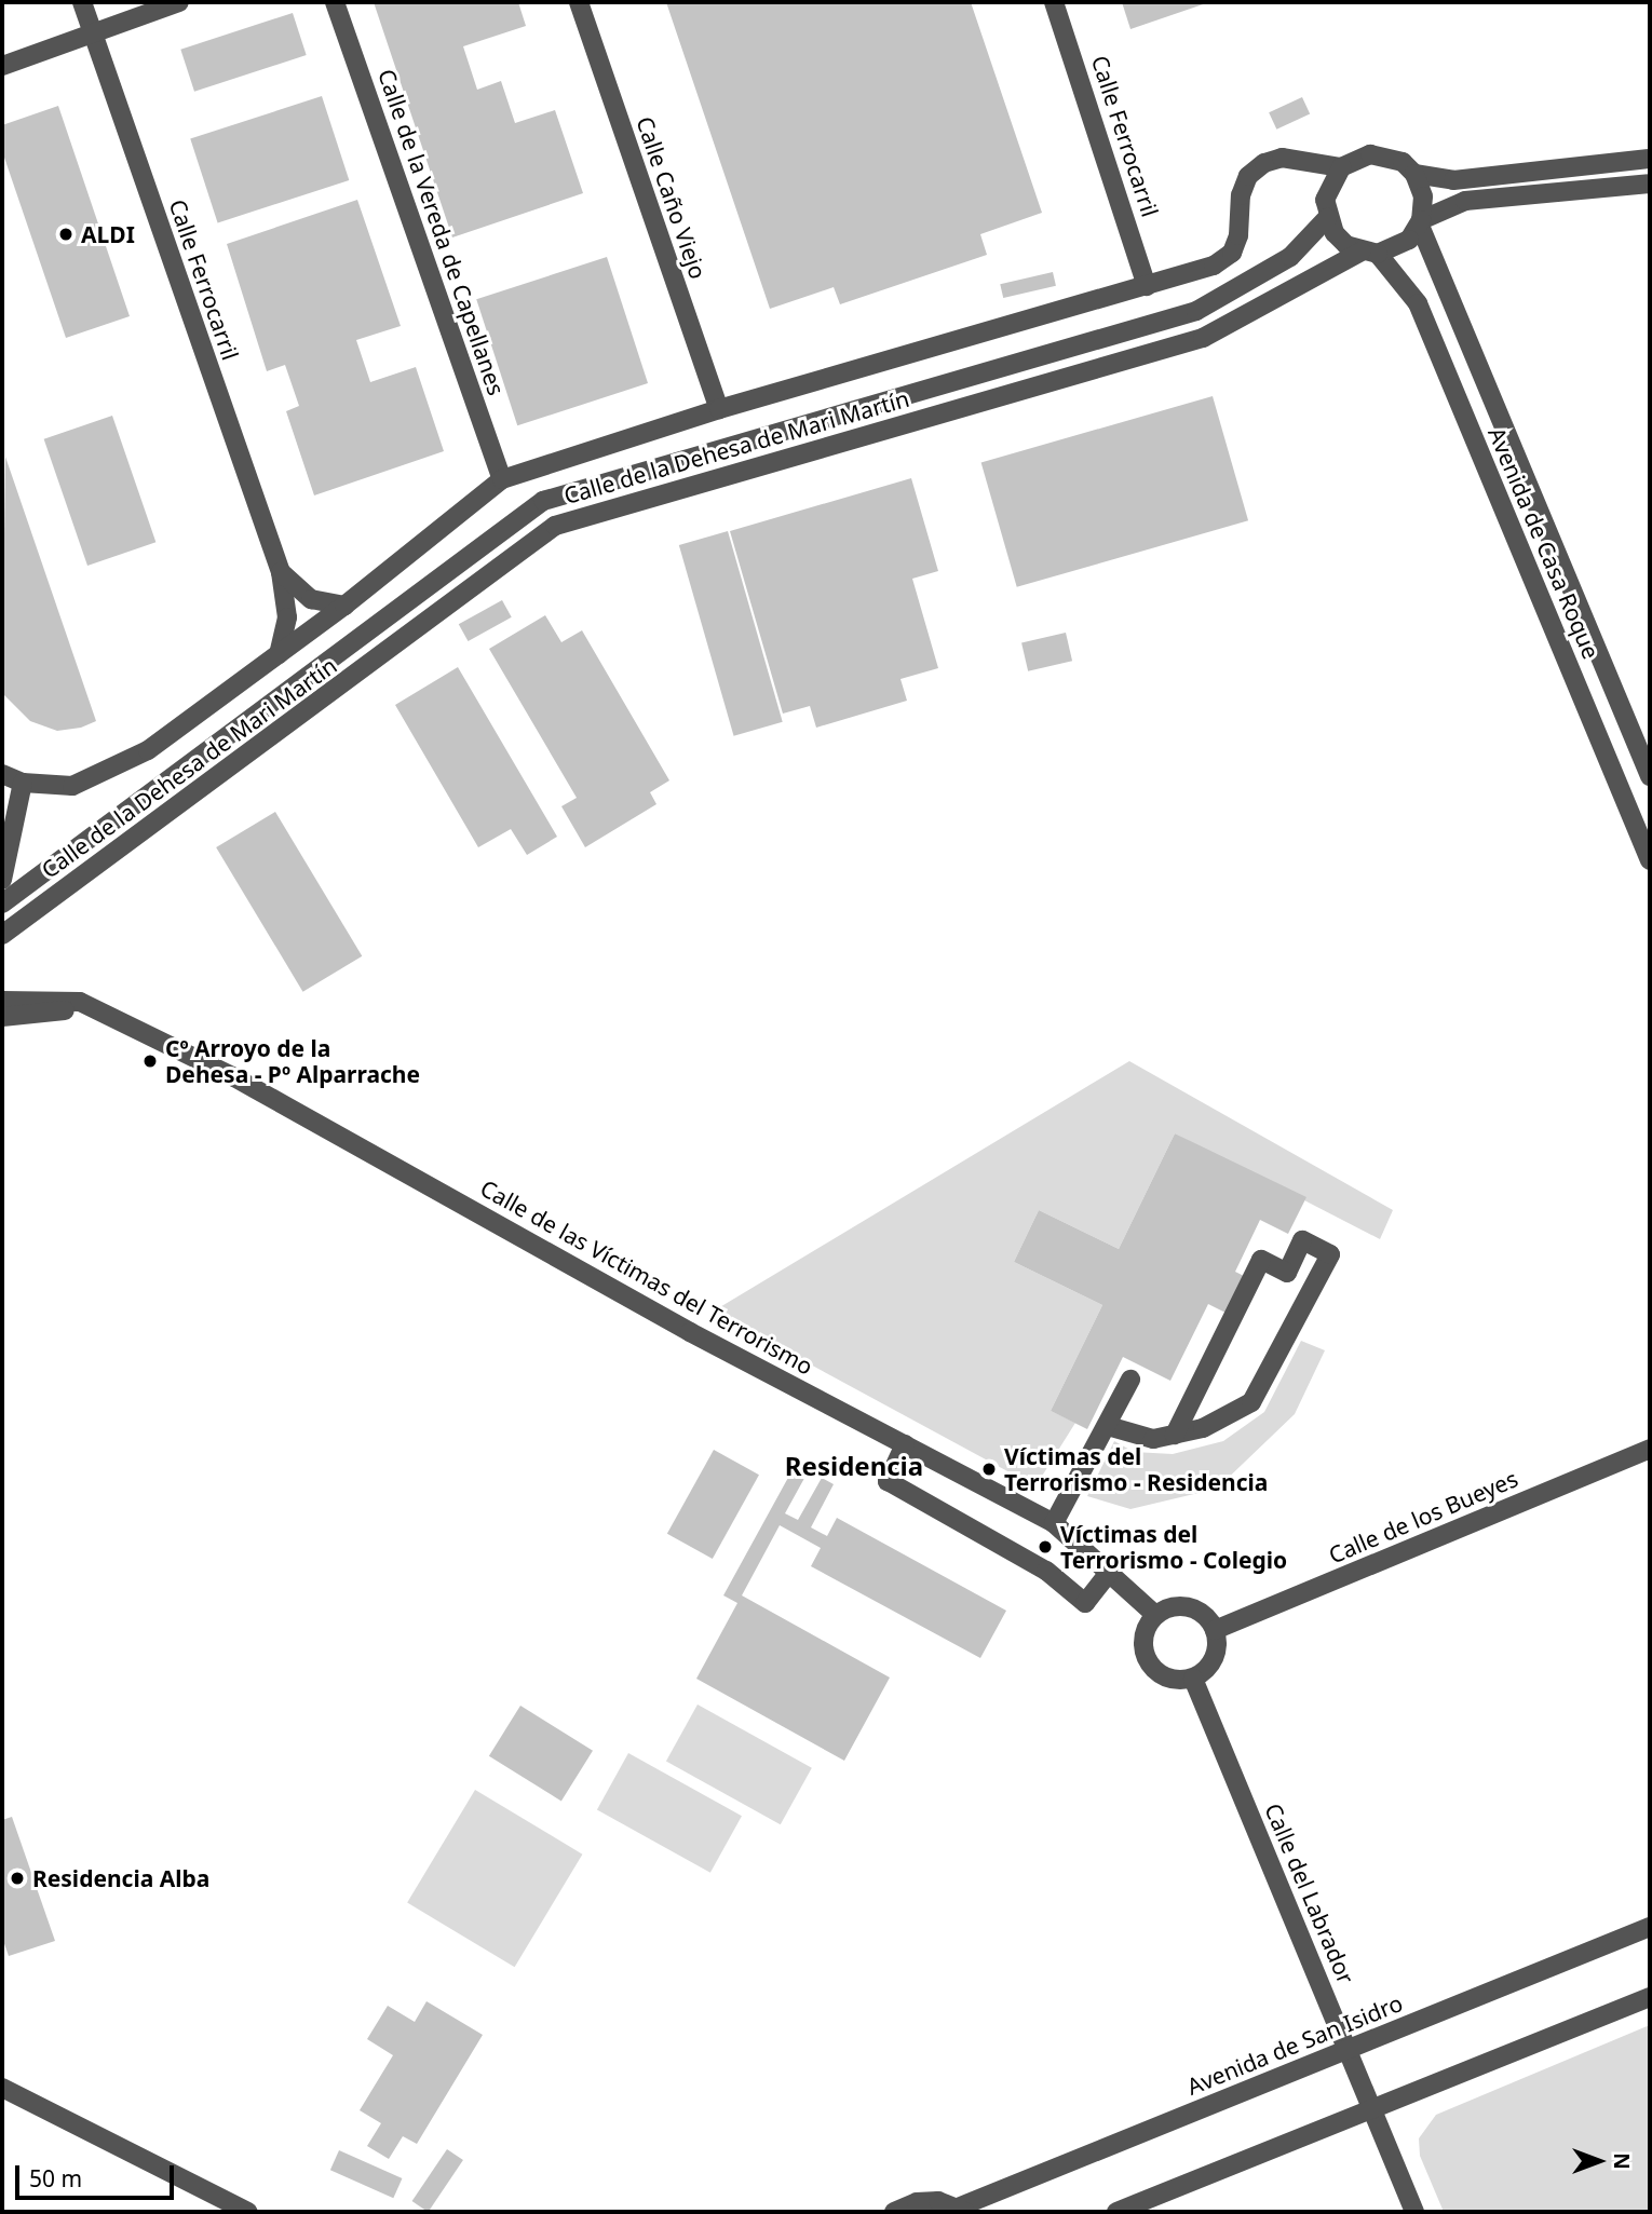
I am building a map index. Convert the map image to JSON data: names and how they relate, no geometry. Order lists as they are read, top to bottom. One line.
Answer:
{"streets":{"street":["Calle Ferrocarril","Calle Caño Viejo","Calle de la Vereda de Capellanes","Calle de la Dehesa de Mari Martín","Avenida de Casa Roque","Calle de las Víctimas del Terrorismo","Calle de los Bueyes","Calle del Labrador","Avenida de San Isidro"]},"crossings":[["Calle de la Dehesa de Mari Martín","Avenida de Casa Roque"],["Calle de las Víctimas del Terrorismo","Calle de los Bueyes"],["Calle de las Víctimas del Terrorismo","Calle del Labrador"],["Calle de los Bueyes","Calle del Labrador"],["Calle del Labrador","Avenida de San Isidro"]],"districts":["Residencia"],"places":["ALDI","Cº Arroyo de la Dehesa - Pº Alparrache","Víctimas del Terrorismo - Residencia","Víctimas del Terrorismo - Colegio","Residencia Alba"],"scale_bar":"50 m","north":"right"}
